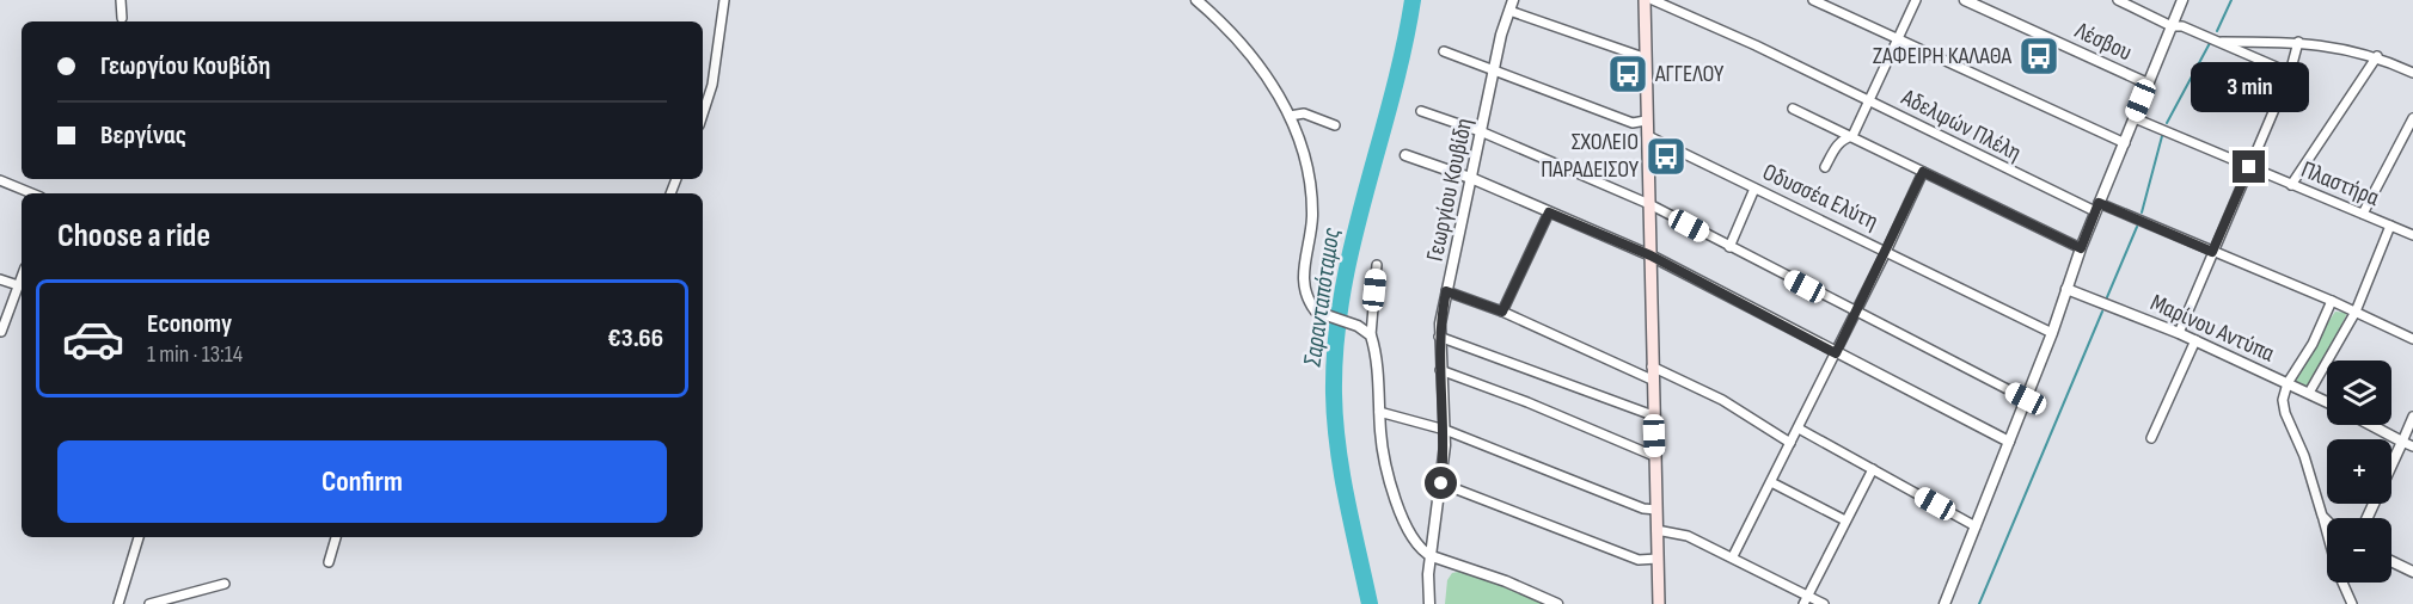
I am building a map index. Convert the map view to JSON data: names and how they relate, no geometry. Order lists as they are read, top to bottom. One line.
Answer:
{"streets":{"street":["Λέσβου","Αδελφών Πλέλη","Πλαστήρα","Γεωργίου Κουβίδη","Οδυσσέα Ελύτη","Μαρίνου Αντύπα"]},"water":["Σαρανταπόταμος"],"places":{"bus stop":["ΖΑΦΕΙΡΗ ΚΑΛΑΘΑ","ΑΓΓΕΛΟΥ","ΣΧΟΛΕΙΟ ΠΑΡΑΔΕΙΣΟΥ"]},"page":{"banner":["Γεωργίου Κουβίδη","Βεργίνας"],"bubble":"3 min","heading":"Choose a ride","list":[{"name":"Economy","note":"1 min · 13:14","value":"€3.66"}],"map_buttons":["+","−"],"buttons":"Confirm"}}
